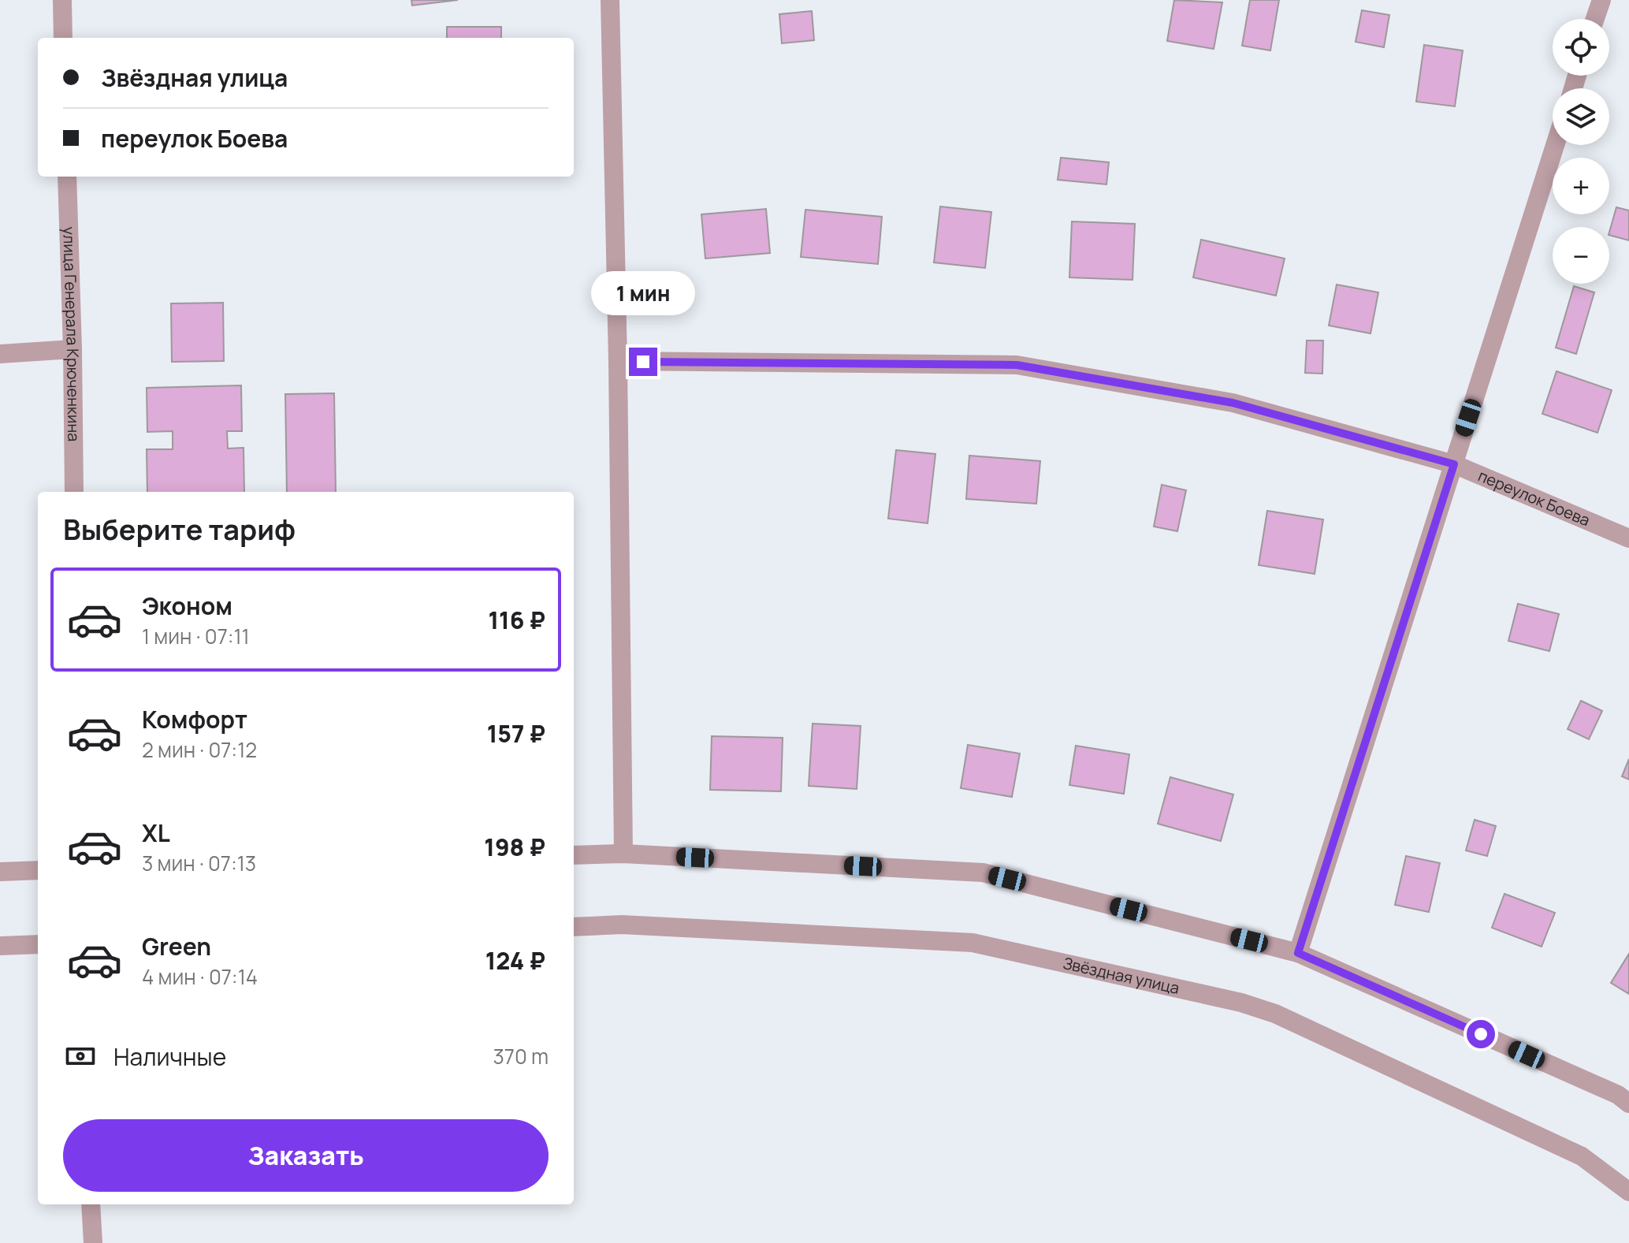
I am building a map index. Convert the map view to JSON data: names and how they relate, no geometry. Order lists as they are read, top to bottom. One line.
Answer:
{"streets":{"street":["улица Генерала Крюченкина","переулок Боева","Звёздная улица"]},"page":{"map_buttons":["+","−"],"banner":["Звёздная улица","переулок Боева"],"bubble":"1 мин","heading":"Выберите тариф","list":[{"name":"Эконом","note":"1 мин · 07:11","value":"116 ₽"},{"name":"Комфорт","note":"2 мин · 07:12","value":"157 ₽"},{"name":"XL","note":"3 мин · 07:13","value":"198 ₽"},{"name":"Green","note":"4 мин · 07:14","value":"124 ₽"}],"pay":["Наличные","370 m"],"buttons":"Заказать"}}
